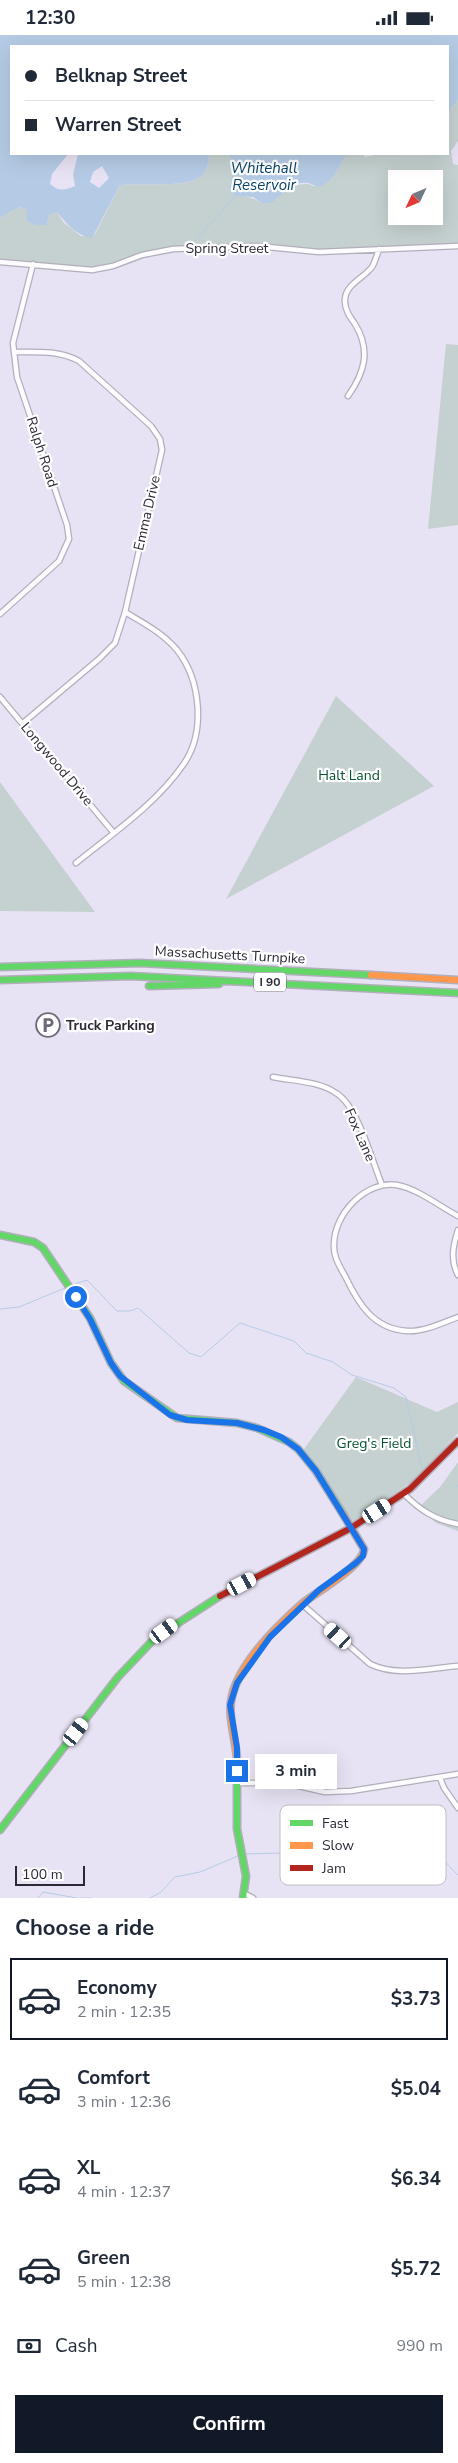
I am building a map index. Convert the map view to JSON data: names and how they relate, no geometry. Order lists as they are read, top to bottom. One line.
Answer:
{"streets":{"main road":["Massachusetts Turnpike","I 90"],"street":["Spring Street","Ralph Road","Emma Drive","Longwood Drive","Fox Lane"]},"crossings":[["Spring Street","Ralph Road"],["Ralph Road","Emma Drive"],["Emma Drive","Longwood Drive"]],"water":["Whitehall Reservoir"],"parks":["Halt Land","Greg's Field"],"places":{"parking":["Truck Parking"]},"legend":["Fast","Slow","Jam"],"scale_bar":"100 m","north":"bottom left","page":{"status":"12:30","banner":["Belknap Street","Warren Street"],"bubble":"3 min","scale":"100 m","heading":"Choose a ride","list":[{"name":"Economy","note":"2 min · 12:35","value":"$3.73"},{"name":"Comfort","note":"3 min · 12:36","value":"$5.04"},{"name":"XL","note":"4 min · 12:37","value":"$6.34"},{"name":"Green","note":"5 min · 12:38","value":"$5.72"}],"pay":["Cash","990 m"],"buttons":"Confirm"}}
